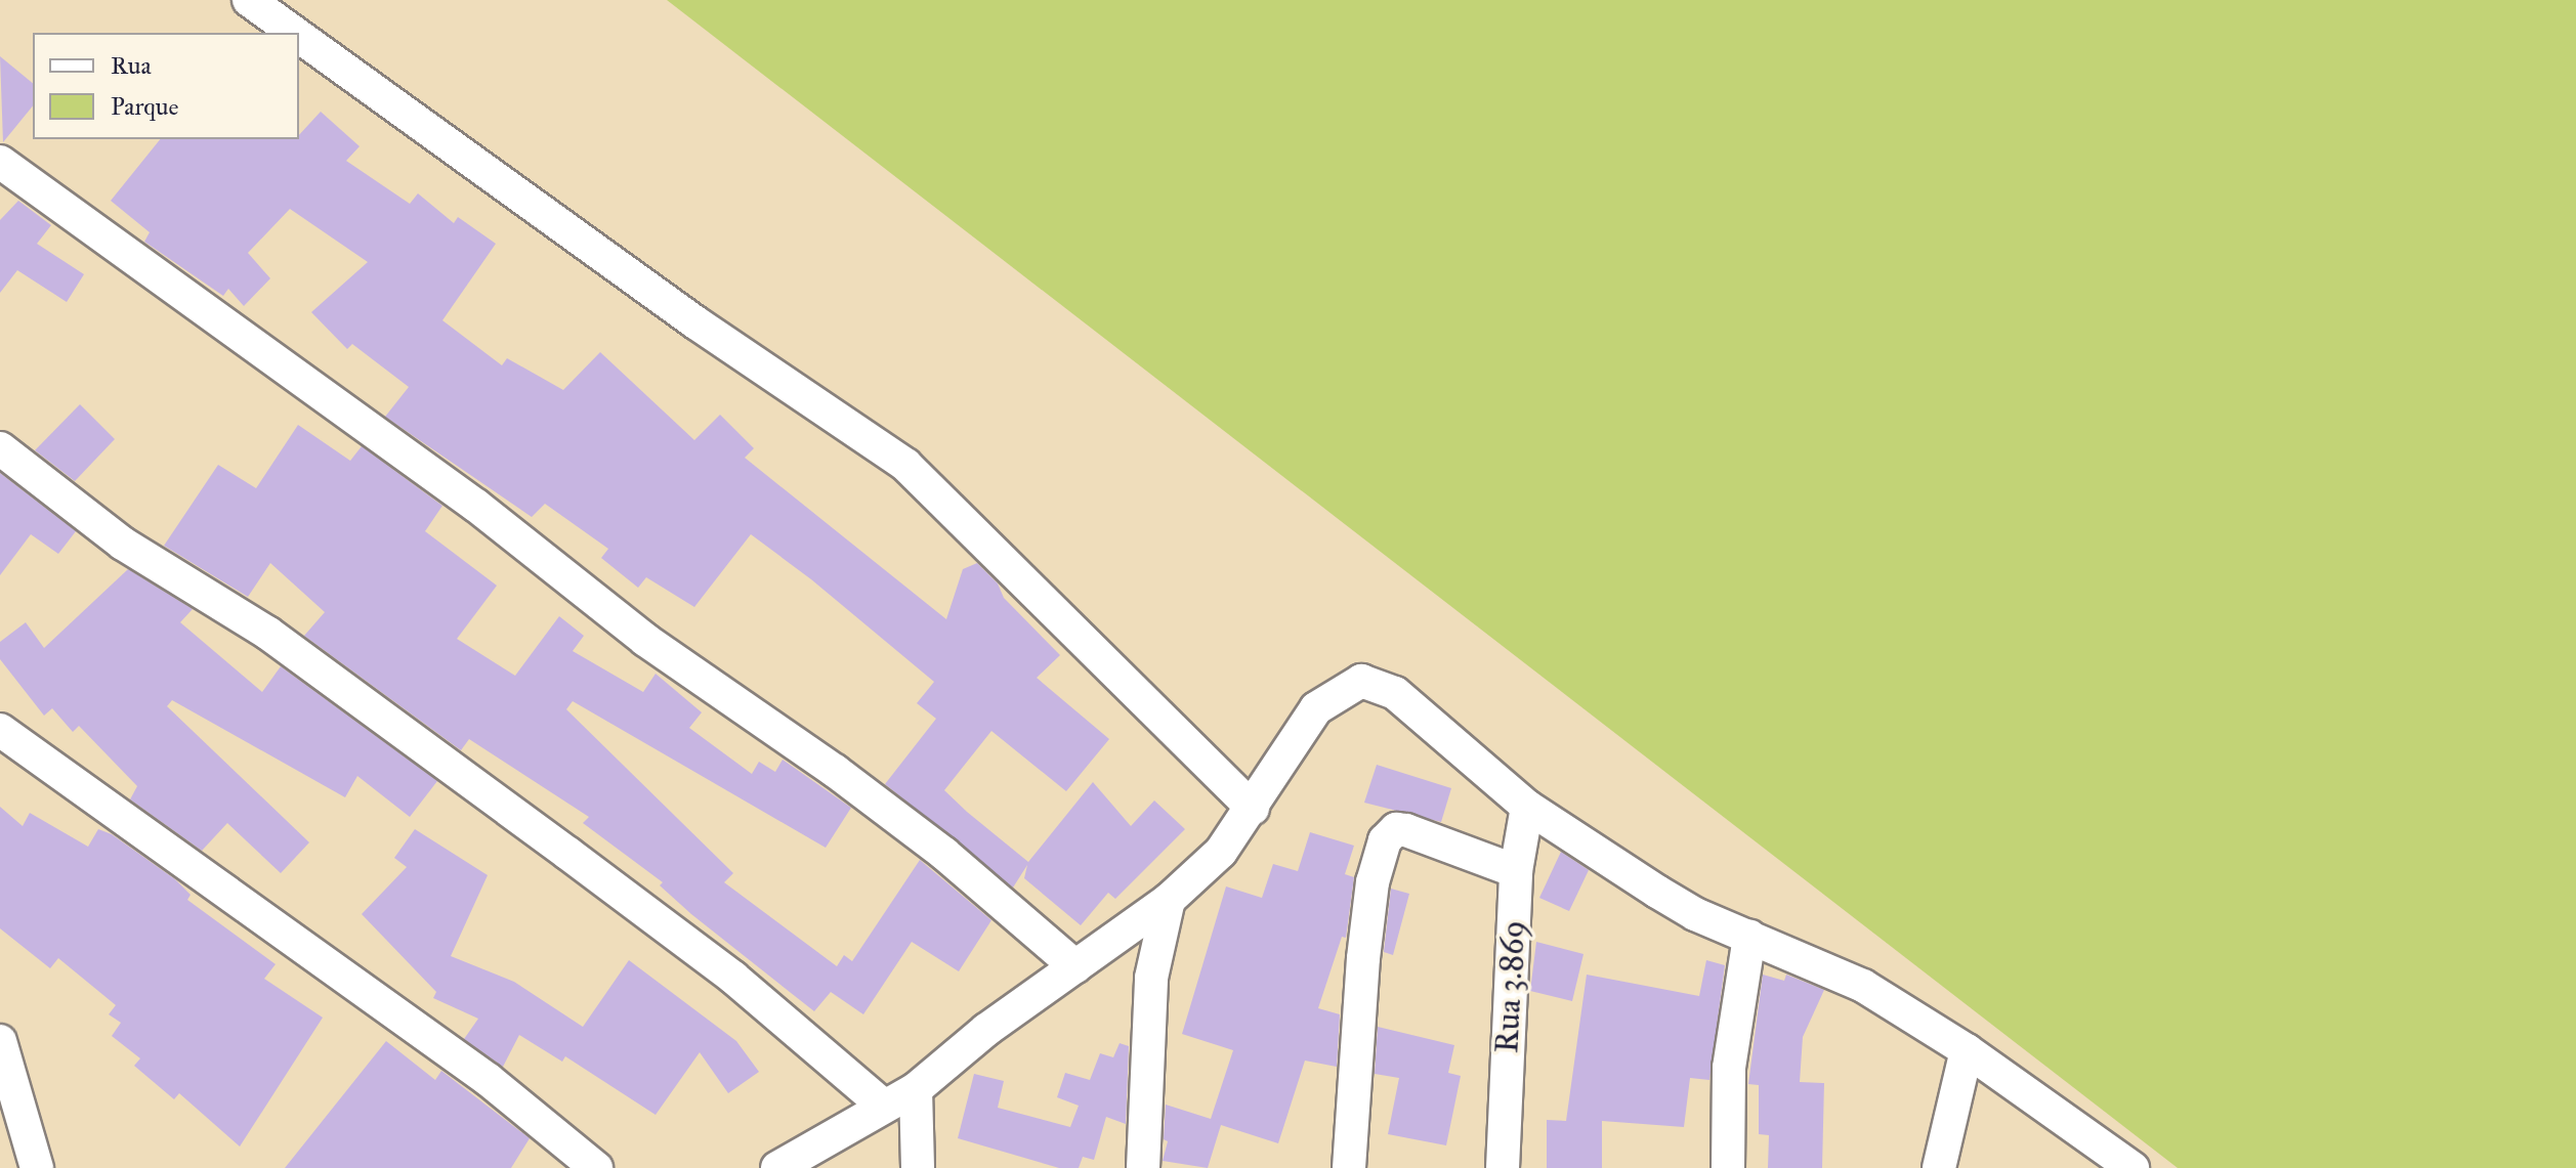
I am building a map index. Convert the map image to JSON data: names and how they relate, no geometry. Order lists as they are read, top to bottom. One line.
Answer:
{"streets":{"street":["Rua 3.869"]},"legend":["Rua","Parque"]}
